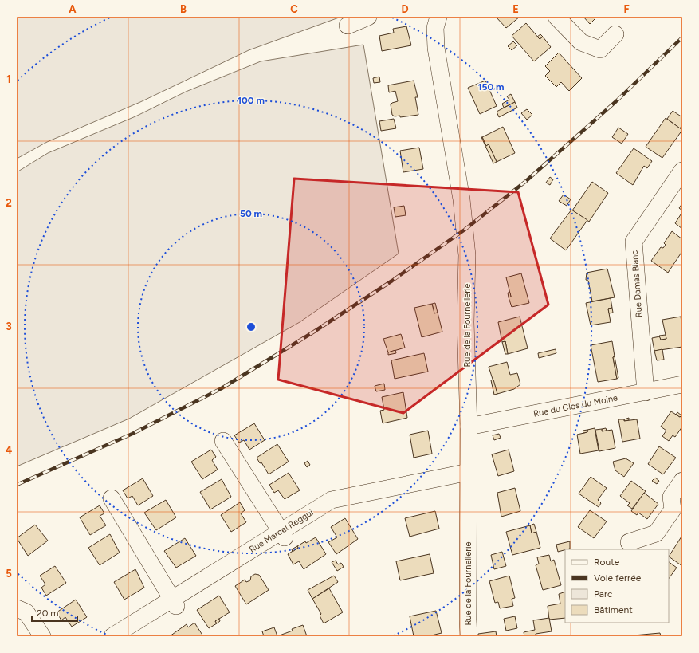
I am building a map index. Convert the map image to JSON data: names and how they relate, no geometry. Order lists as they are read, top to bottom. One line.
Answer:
{"streets":{"street":["Rue Damas Blanc","Rue de la Fournellerie","Rue du Clos du Moine","Rue Marcel Reggui"]},"crossings":[["Rue Damas Blanc","Rue du Clos du Moine"],["Rue de la Fournellerie","Rue du Clos du Moine"],["Rue de la Fournellerie","Rue Marcel Reggui"]],"legend":["Route","Voie ferrée","Parc","Bâtiment"],"scale_bar":"20 m","grid":{"columns":["A","B","C","D","E","F"],"rows":["1","2","3","4","5"]},"rings":["150 m","100 m","50 m"]}
